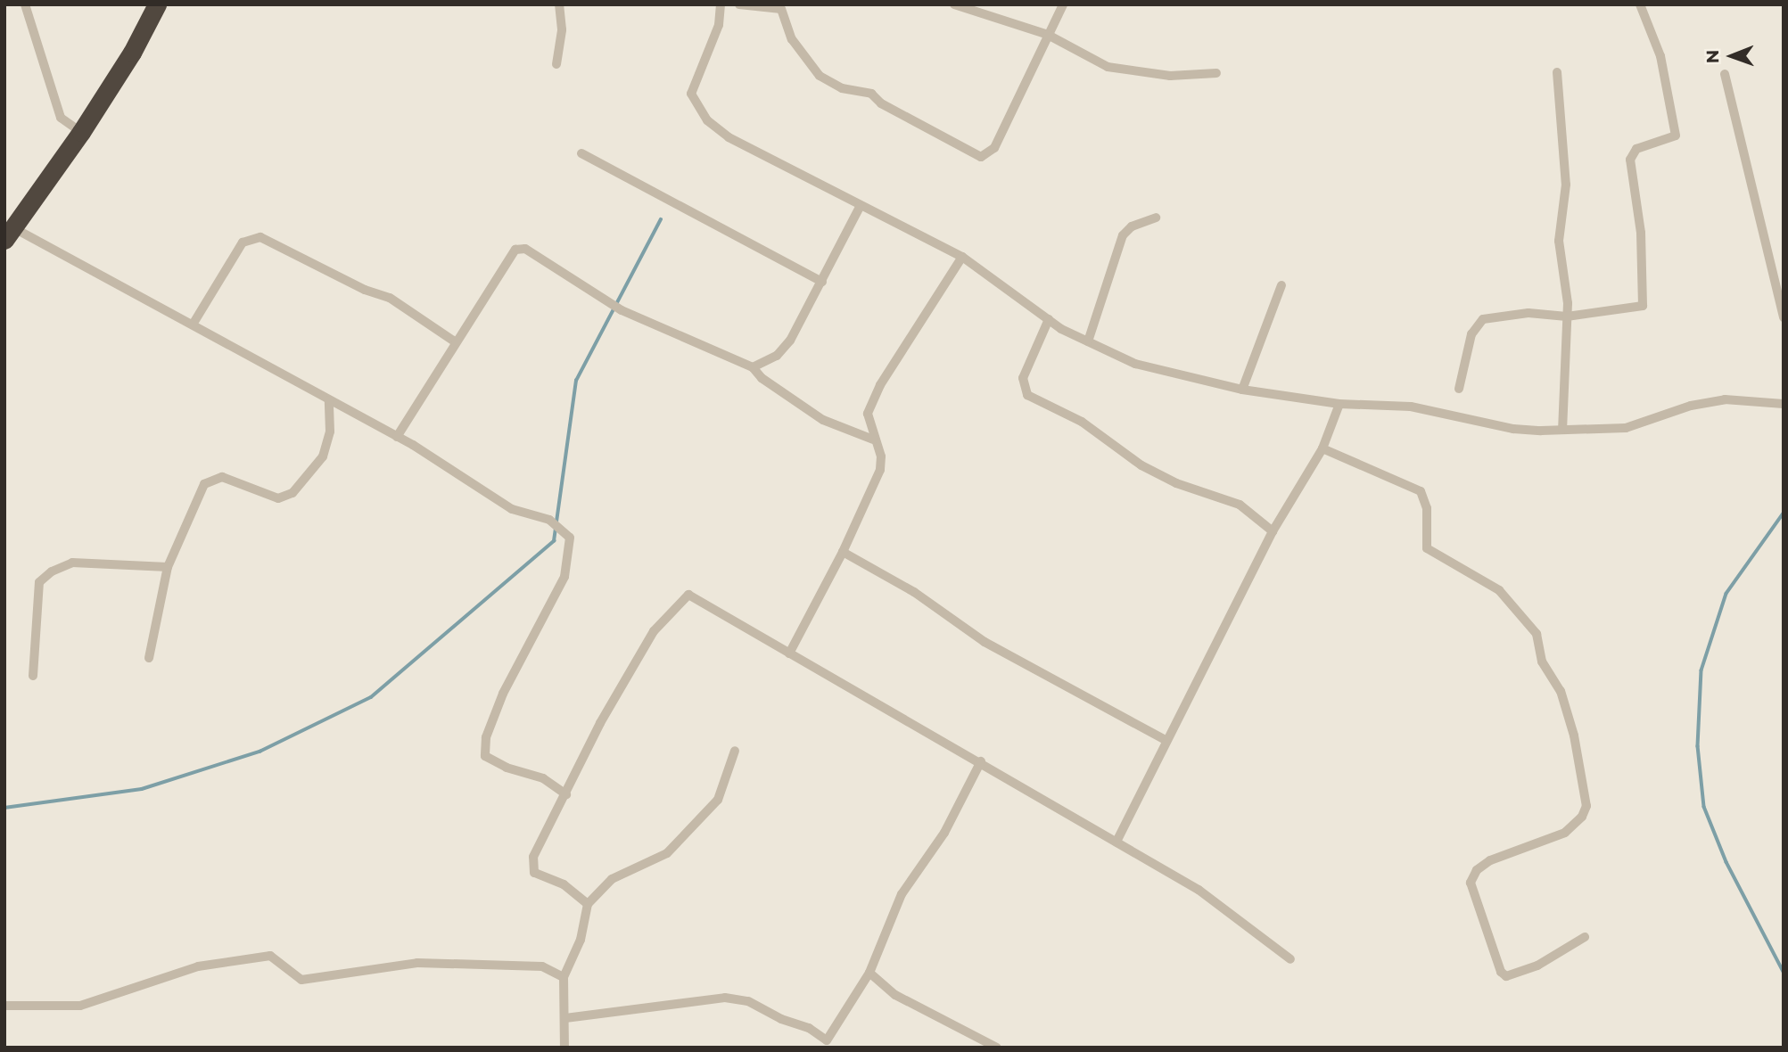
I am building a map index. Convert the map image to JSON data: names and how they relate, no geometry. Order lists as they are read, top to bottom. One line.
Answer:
{"north":"left"}
